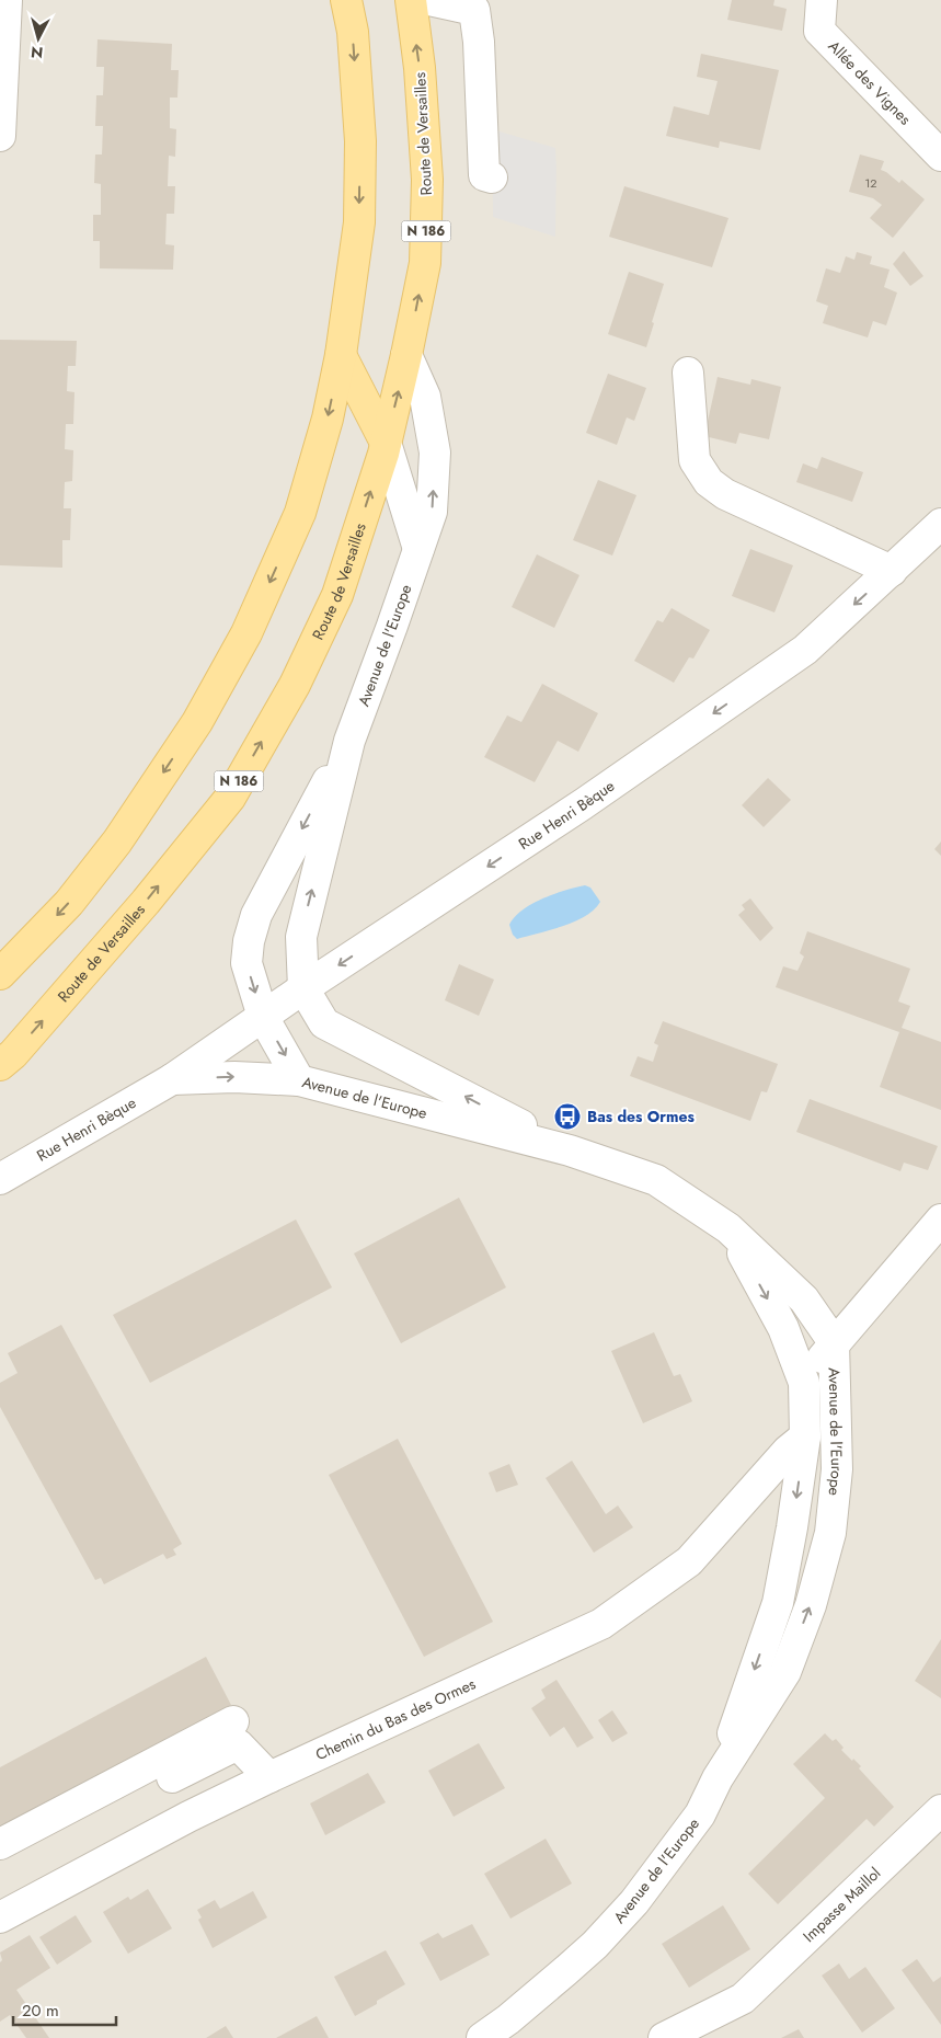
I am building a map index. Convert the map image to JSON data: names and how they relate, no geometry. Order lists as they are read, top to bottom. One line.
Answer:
{"streets":{"main road":["Route de Versailles","N 186"],"street":["Allée des Vignes","Avenue de l'Europe","Rue Henri Bèque","Chemin du Bas des Ormes","Impasse Maillol"]},"crossings":[["Route de Versailles","Avenue de l'Europe"],["Avenue de l'Europe","Rue Henri Bèque"],["Avenue de l'Europe","Chemin du Bas des Ormes"]],"places":{"bus stop":["Bas des Ormes"]},"house_numbers":["12"],"scale_bar":"20 m","north":"bottom"}
